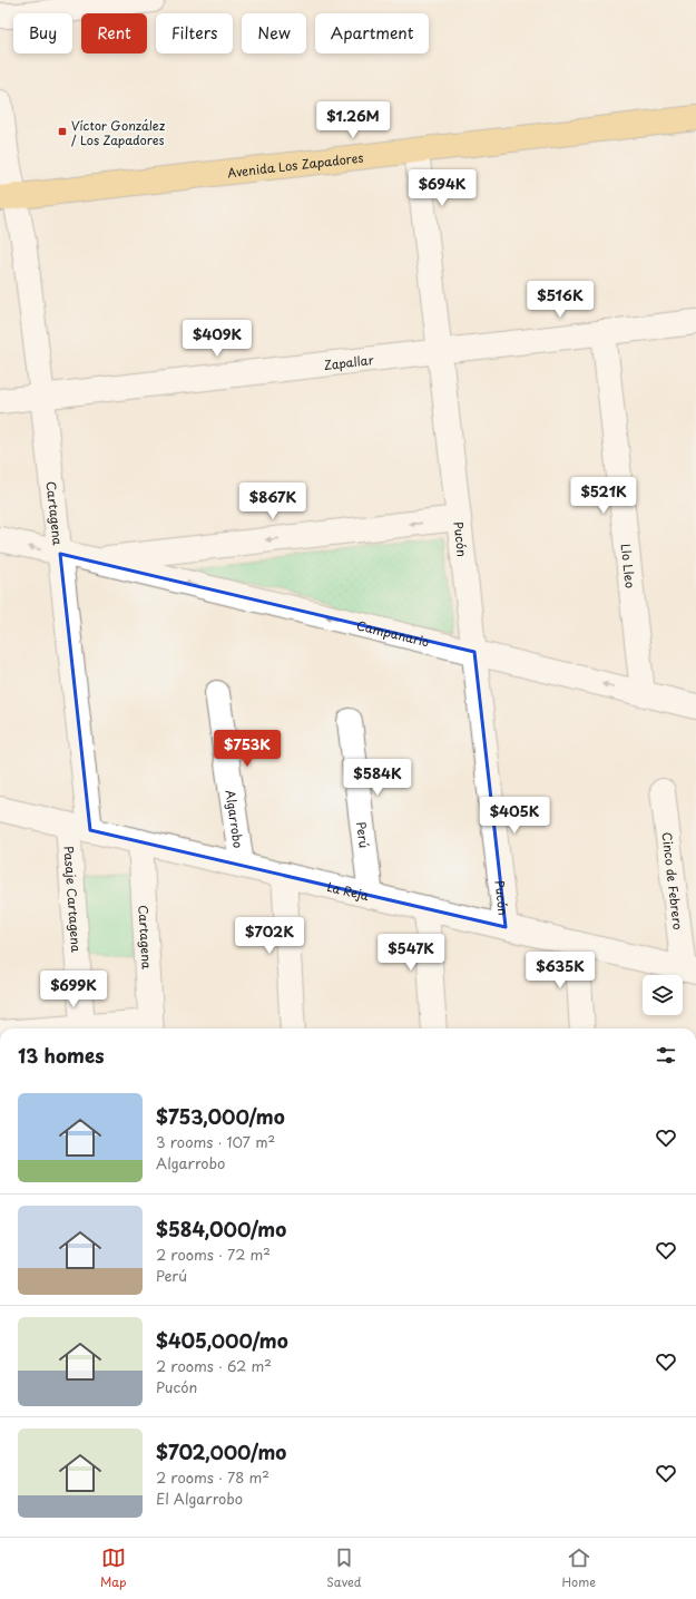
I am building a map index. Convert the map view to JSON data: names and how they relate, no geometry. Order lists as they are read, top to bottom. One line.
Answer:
{"streets":{"main road":["Avenida Los Zapadores"],"street":["Zapallar","Cartagena","Pucón","Llo Lleo","Campanario","Algarrobo","Perú","Cinco de Febrero","La Reja","Pasaje Cartagena"]},"crossings":[["Avenida Los Zapadores","Cartagena"],["Avenida Los Zapadores","Pucón"],["Zapallar","Cartagena"],["Zapallar","Pucón"],["Zapallar","Llo Lleo"],["Cartagena","Campanario"],["Cartagena","La Reja"],["Cartagena","Pasaje Cartagena"],["Pucón","Campanario"],["Pucón","La Reja"],["Llo Lleo","Campanario"],["Algarrobo","La Reja"],["Perú","La Reja"],["Cinco de Febrero","La Reja"],["La Reja","Pasaje Cartagena"]],"one_way":["Campanario"],"places":{"transit":["Víctor González / Los Zapadores"]},"page":{"chip":["Buy","Rent","Filters","New","Apartment"],"price":["$1.26M","$694K","$516K","$409K","$521K","$867K","$753K","$584K","$405K","$702K","$547K","$635K","$699K"],"heading":"13 homes","list":[{"name":"$753,000/mo","note":"3 rooms · 107 m² · Algarrobo"},{"name":"$584,000/mo","note":"2 rooms · 72 m² · Perú"},{"name":"$405,000/mo","note":"2 rooms · 62 m² · Pucón"},{"name":"$702,000/mo","note":"2 rooms · 78 m² · El Algarrobo"}],"tabs":["Map","Saved","Home"]}}
